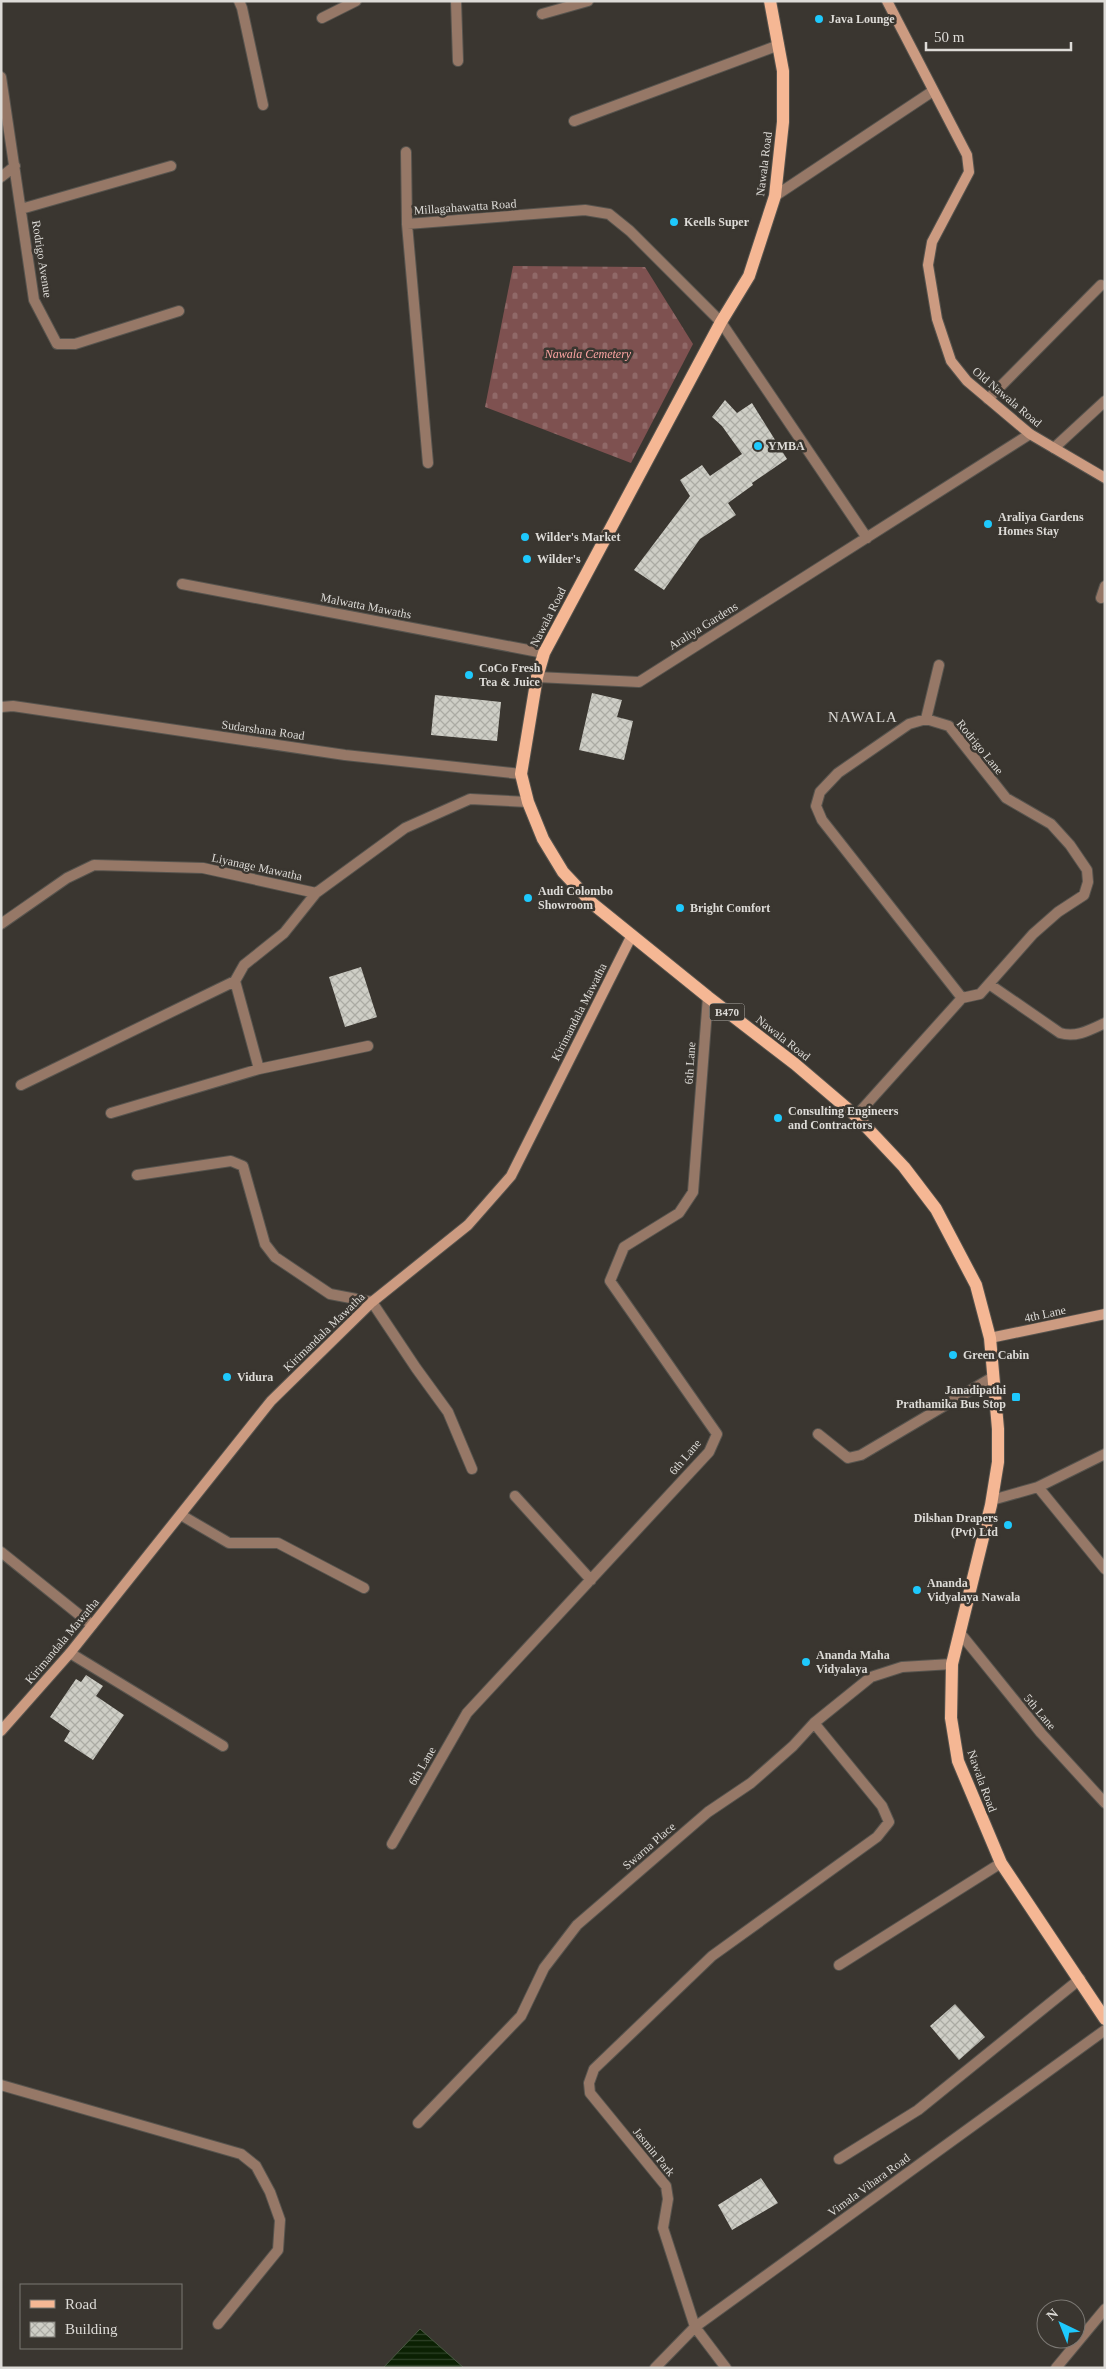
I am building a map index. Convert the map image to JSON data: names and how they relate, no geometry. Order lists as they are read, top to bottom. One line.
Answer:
{"streets":{"main road":["Nawala Road","Old Nawala Road","Kirimandala Mawatha","B470","4th Lane"],"street":["Millagahawatta Road","Rodrigo Avenue","Malwatta Mawaths","Araliya Gardens","Sudarshana Road","Rodrigo Lane","Liyanage Mawatha","6th Lane","5th Lane","Swarna Place","Jasmin Park","Vimala Vihara Road"]},"crossings":[["Nawala Road","Millagahawatta Road"],["Nawala Road","Malwatta Mawaths"],["Nawala Road","Araliya Gardens"],["Nawala Road","Sudarshana Road"],["Nawala Road","Rodrigo Lane"],["Nawala Road","Liyanage Mawatha"],["Nawala Road","Kirimandala Mawatha"],["Nawala Road","6th Lane"],["Nawala Road","4th Lane"],["Nawala Road","5th Lane"],["Nawala Road","Swarna Place"],["Old Nawala Road","Araliya Gardens"],["Swarna Place","Jasmin Park"],["Jasmin Park","Vimala Vihara Road"]],"districts":["NAWALA"],"parks":["Nawala Cemetery"],"places":{"other":["Java Lounge","Keells Super","YMBA","Araliya Gardens Homes Stay","Wilder's Market","Wilder's","CoCo Fresh Tea & Juice","Audi Colombo Showroom","Bright Comfort","Consulting Engineers and Contractors","Green Cabin","Vidura","Dilshan Drapers (Pvt) Ltd","Ananda Vidyalaya Nawala","Ananda Maha Vidyalaya"],"transit":["Janadipathi Prathamika Bus Stop"]},"legend":["Road","Building"],"scale_bar":"50 m","north":"top left"}
